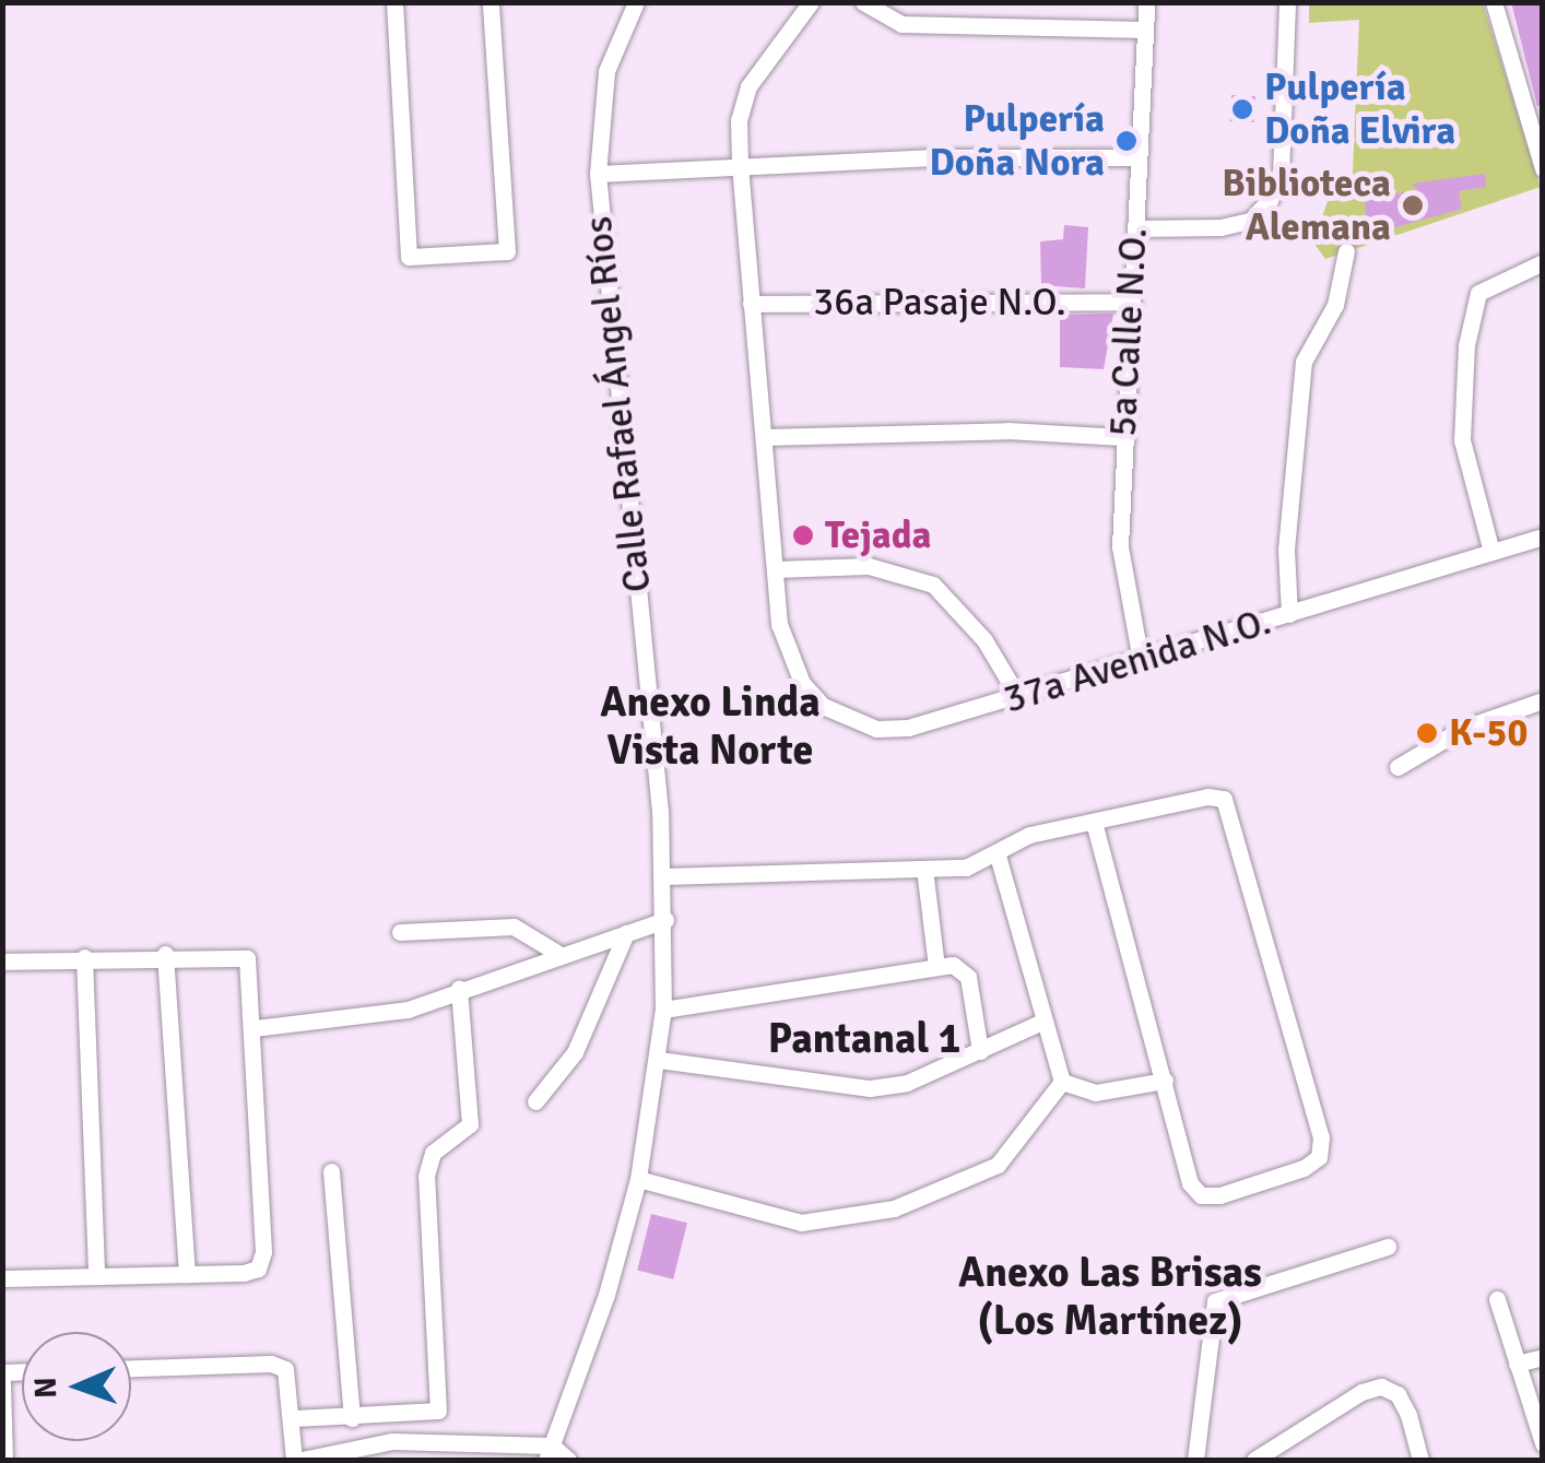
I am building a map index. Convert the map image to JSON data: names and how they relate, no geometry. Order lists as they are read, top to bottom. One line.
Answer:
{"streets":{"street":["36a Pasaje N.O.","5a Calle N.O.","Calle Rafael Ángel Ríos","37a Avenida N.O."]},"crossings":[["36a Pasaje N.O.","5a Calle N.O."],["36a Pasaje N.O.","37a Avenida N.O."],["5a Calle N.O.","37a Avenida N.O."]],"districts":["Anexo Linda Vista Norte","Pantanal 1","Anexo Las Brisas (Los Martínez)"],"places":["Pulpería Doña Elvira","Pulpería Doña Nora","Biblioteca Alemana","Tejada","K-50"],"north":"left"}
